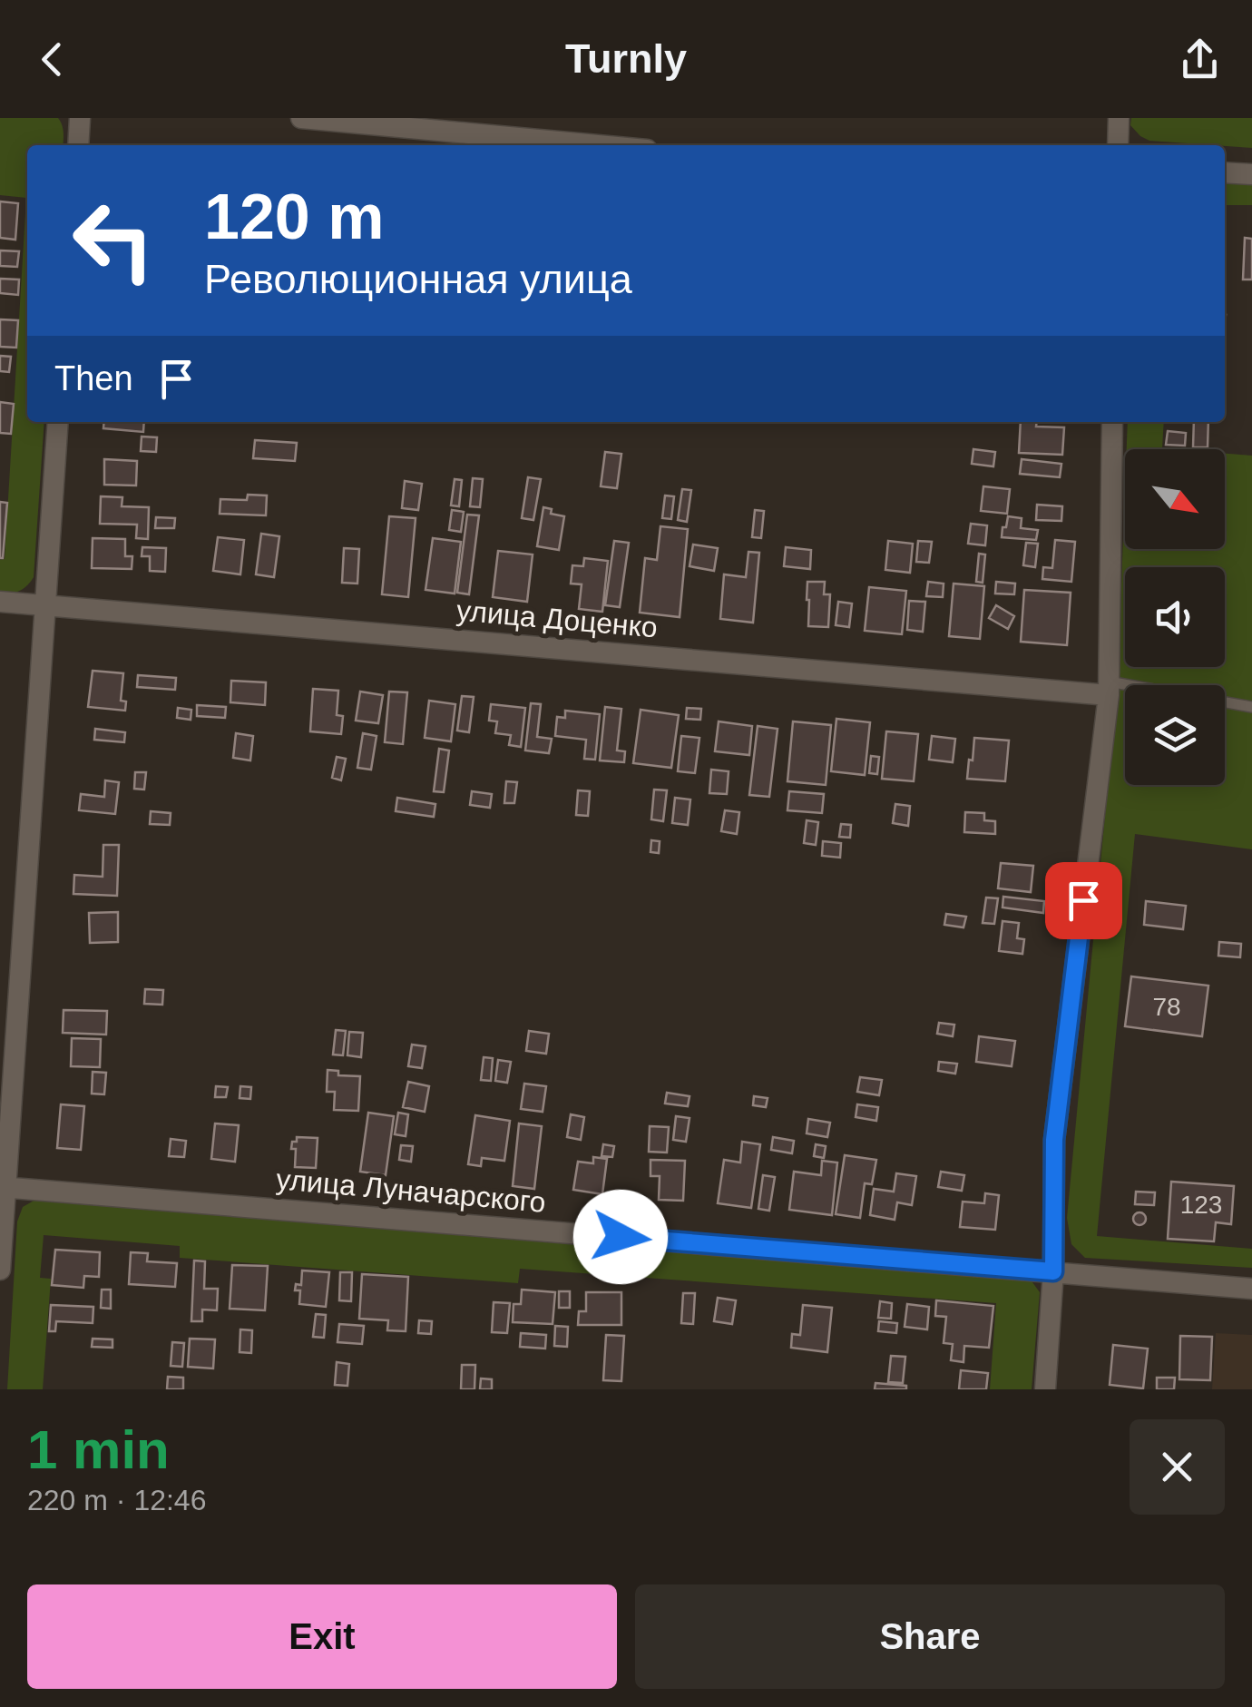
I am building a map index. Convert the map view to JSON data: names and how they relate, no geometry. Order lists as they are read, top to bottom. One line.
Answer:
{"streets":{"street":["улица Доценко","улица Луначарского"]},"house_numbers":["78","123"],"north":"bottom right","page":{"header":"Turnly","turn":["120 m","Революционная улица"],"then":"Then","heading":["1 min","220 m · 12:46"],"buttons":["Exit","Share"]}}
